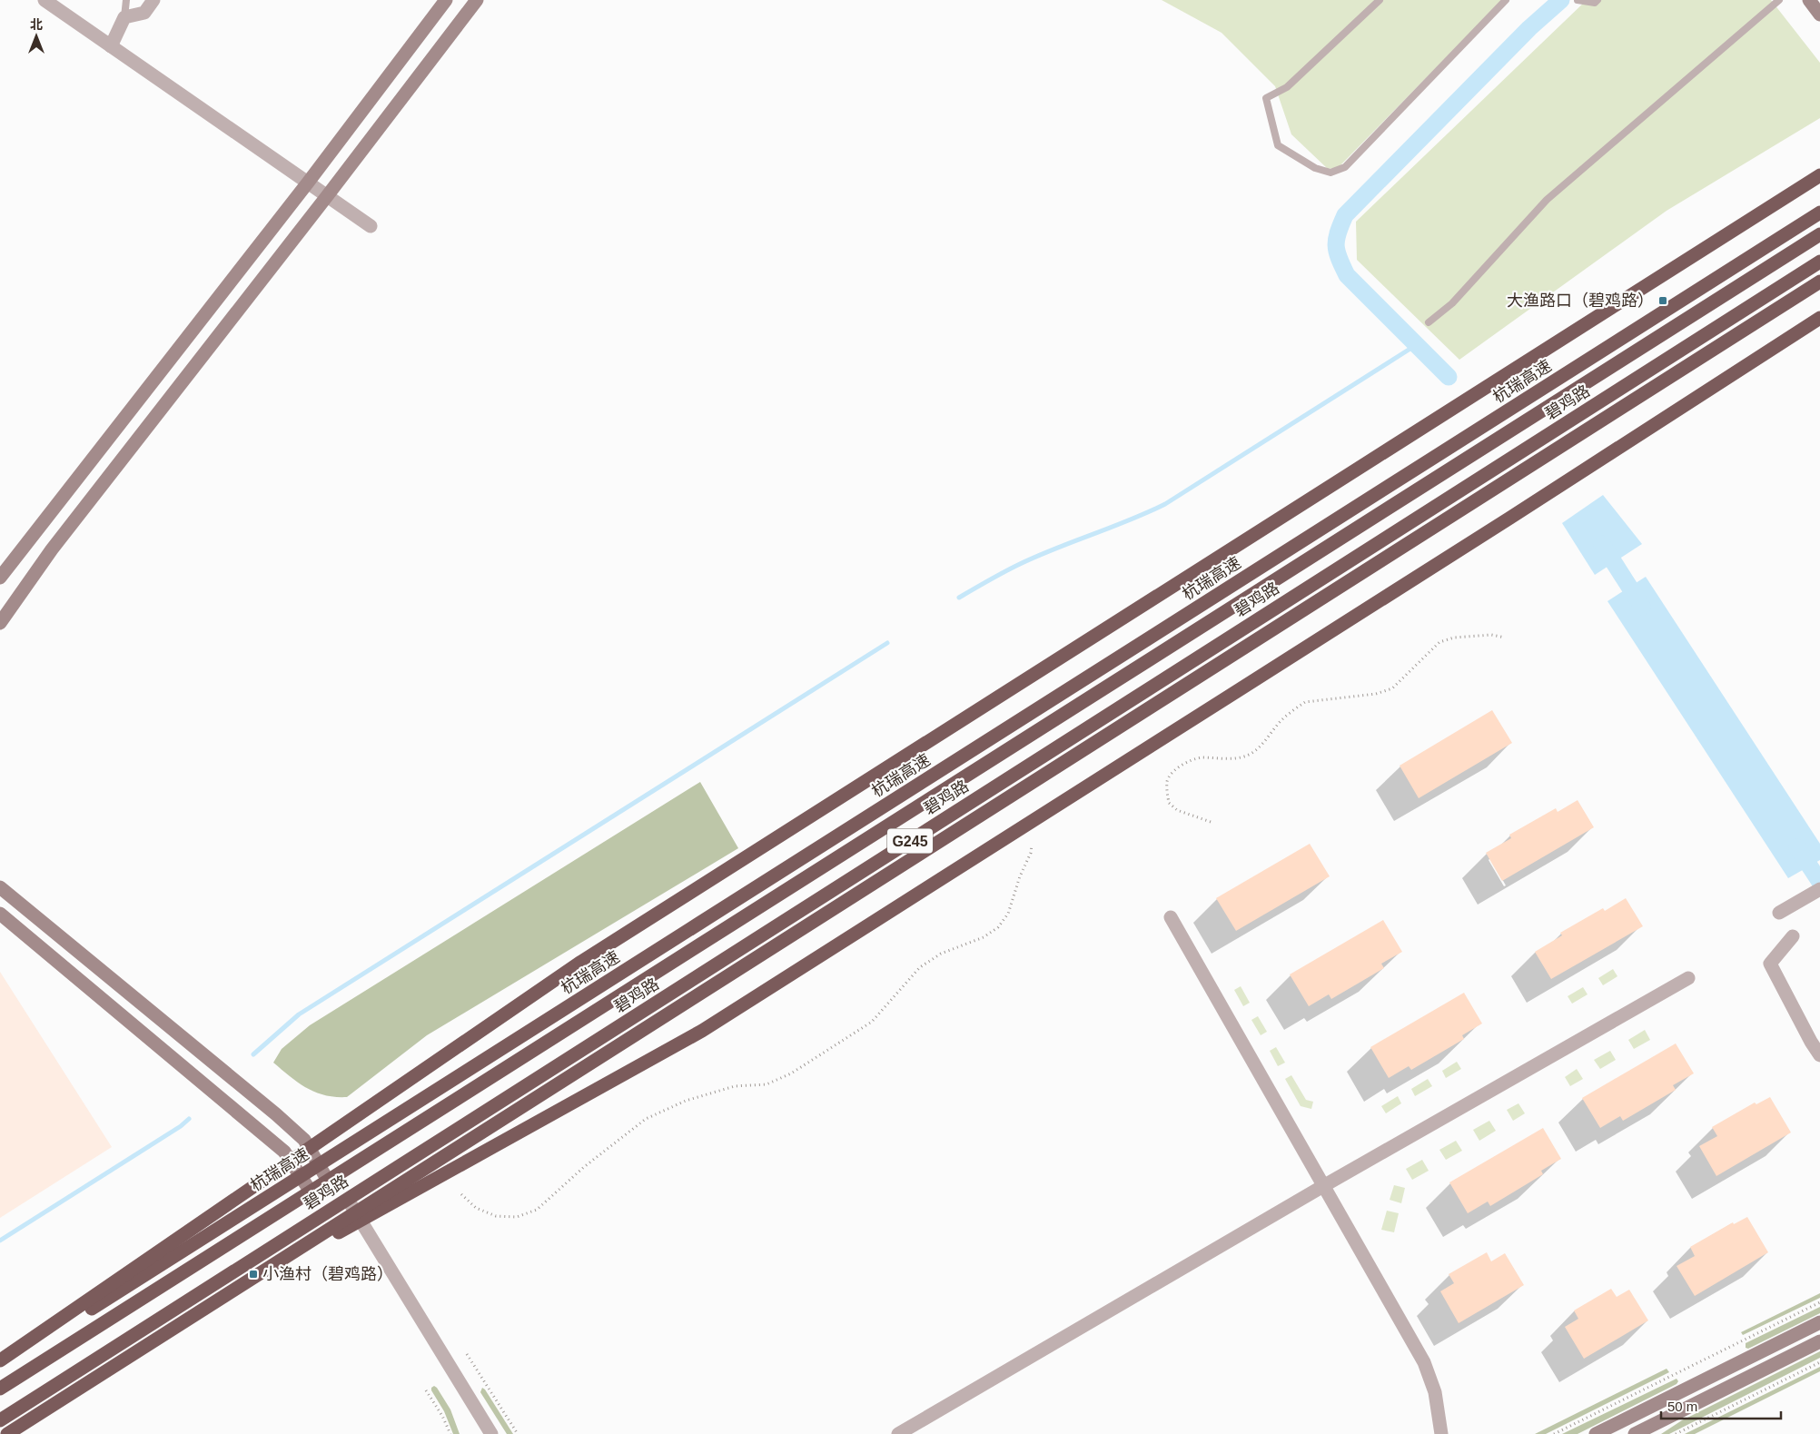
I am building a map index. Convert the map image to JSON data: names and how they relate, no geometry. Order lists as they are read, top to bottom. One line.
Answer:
{"streets":{"highway":["杭瑞高速","碧鸡路","G245"]},"places":{"transit":["大渔路口（碧鸡路）","小渔村（碧鸡路）"]},"scale_bar":"50 m","north":"top"}
